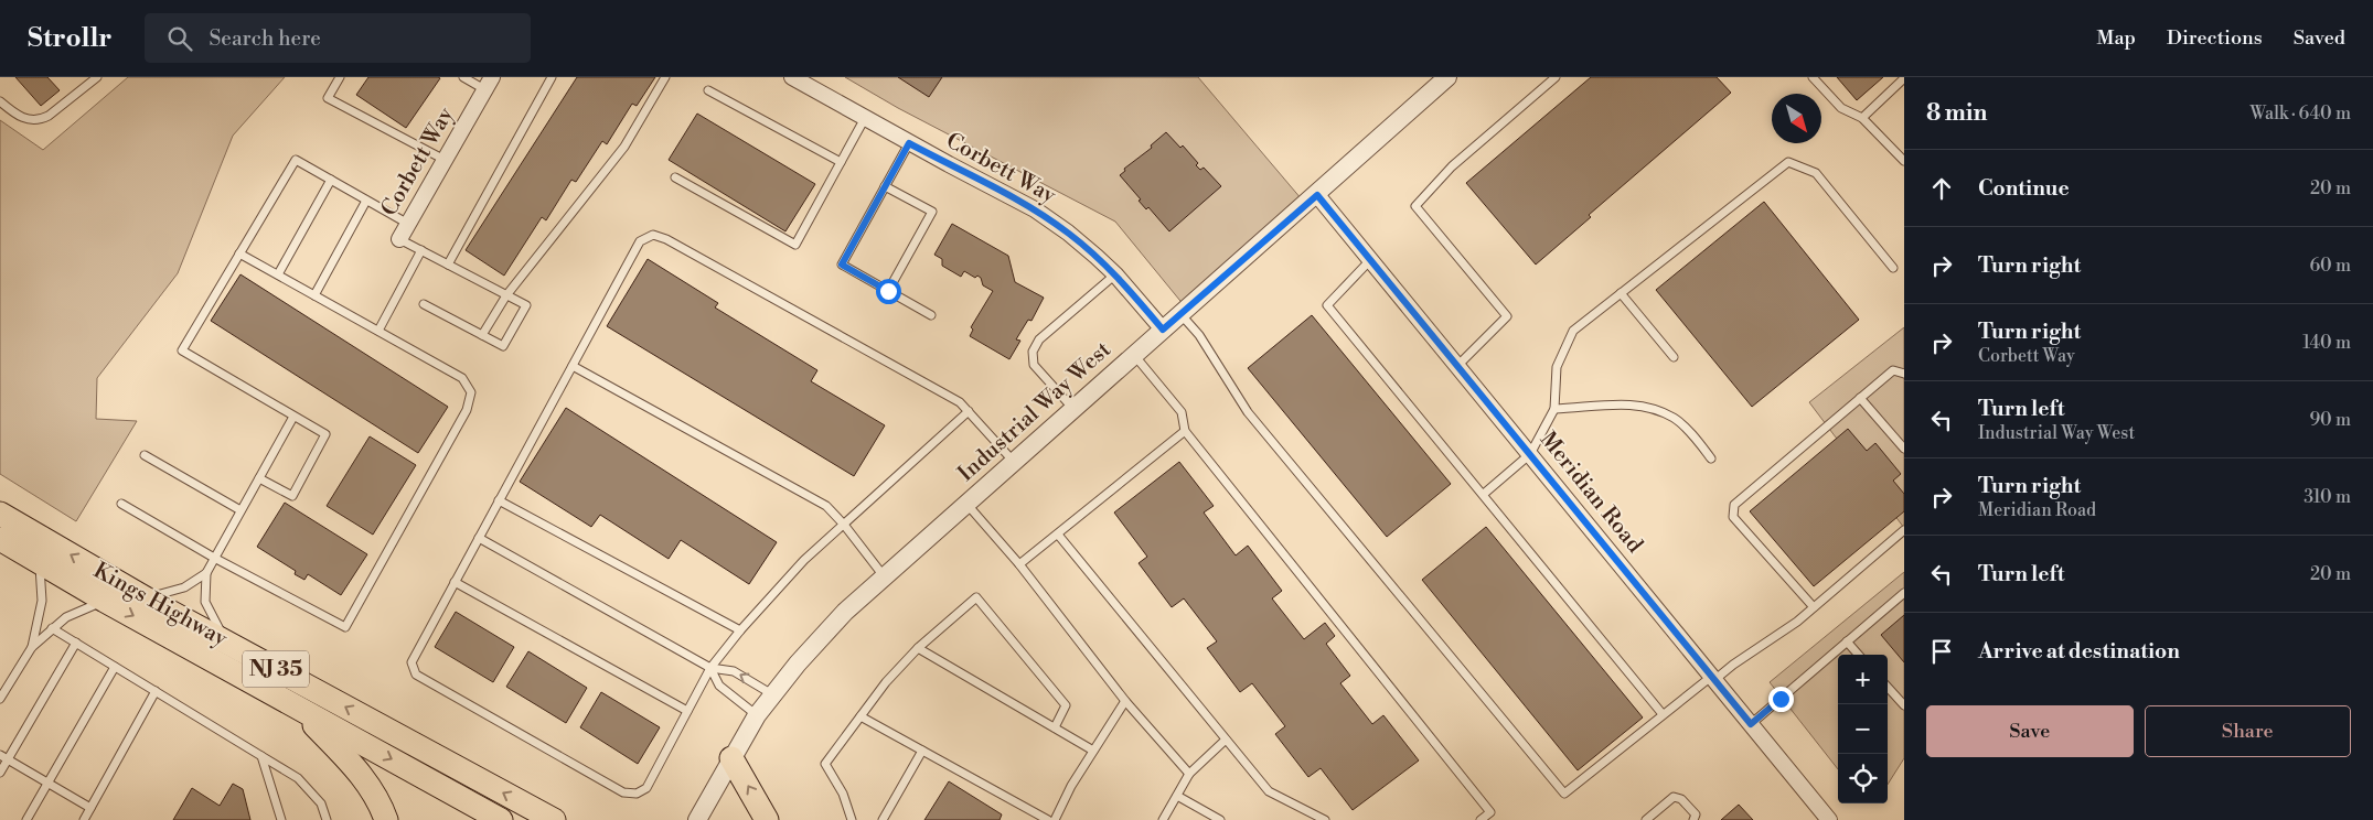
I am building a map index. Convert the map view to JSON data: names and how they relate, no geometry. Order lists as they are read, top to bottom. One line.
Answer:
{"streets":{"main road":["Kings Highway","NJ 35"],"street":["Corbett Way","Industrial Way West","Meridian Road"]},"crossings":[["Corbett Way","Industrial Way West"],["Industrial Way West","Meridian Road"]],"north":"bottom right","page":{"header":"Strollr","search":"Search here","nav":["Map","Directions","Saved"],"heading":["8 min","Walk · 640 m"],"list":[["Continue","20 m"],["Turn right","60 m"],["Turn right","Corbett Way","140 m"],["Turn left","Industrial Way West","90 m"],["Turn right","Meridian Road","310 m"],["Turn left","20 m"],"Arrive at destination"],"map_buttons":["+","−"],"buttons":["Save","Share"]}}
